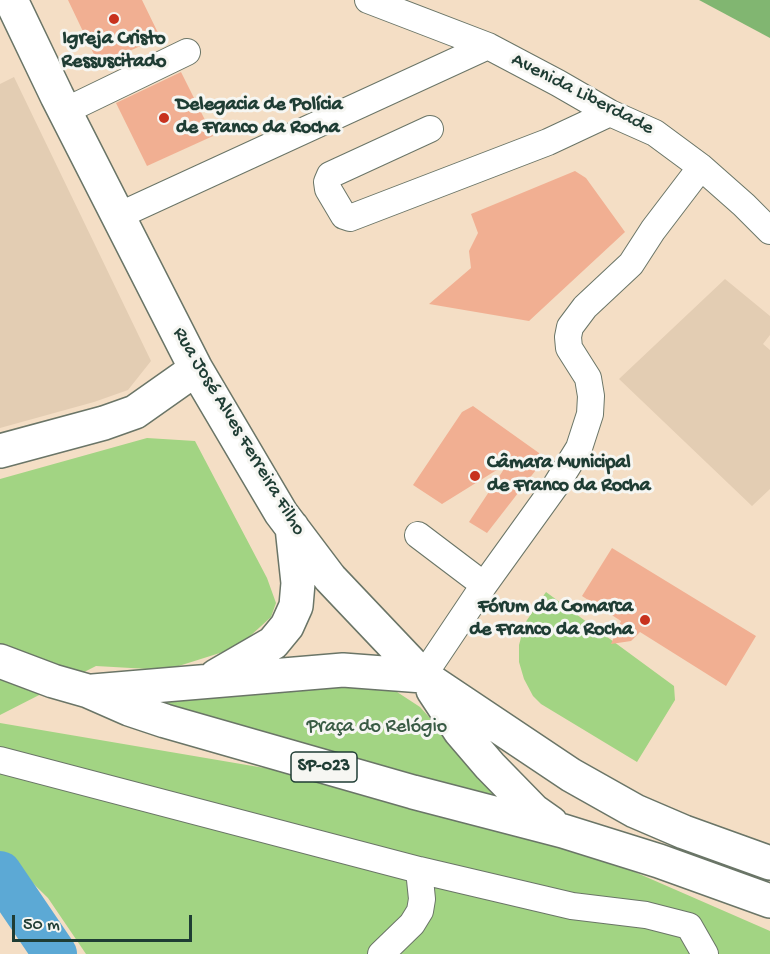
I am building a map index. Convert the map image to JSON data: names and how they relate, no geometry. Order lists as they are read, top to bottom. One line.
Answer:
{"streets":{"main road":["Rua José Alves Ferreira Filho","SP-023"],"street":["Avenida Liberdade"]},"crossings":[["Rua José Alves Ferreira Filho","SP-023"]],"parks":["Praça do Relógio"],"places":["Igreja Cristo Ressuscitado","Delegacia de Polícia de Franco da Rocha","Câmara Municipal de Franco da Rocha","Fórum da Comarca de Franco da Rocha"],"scale_bar":"50 m"}
